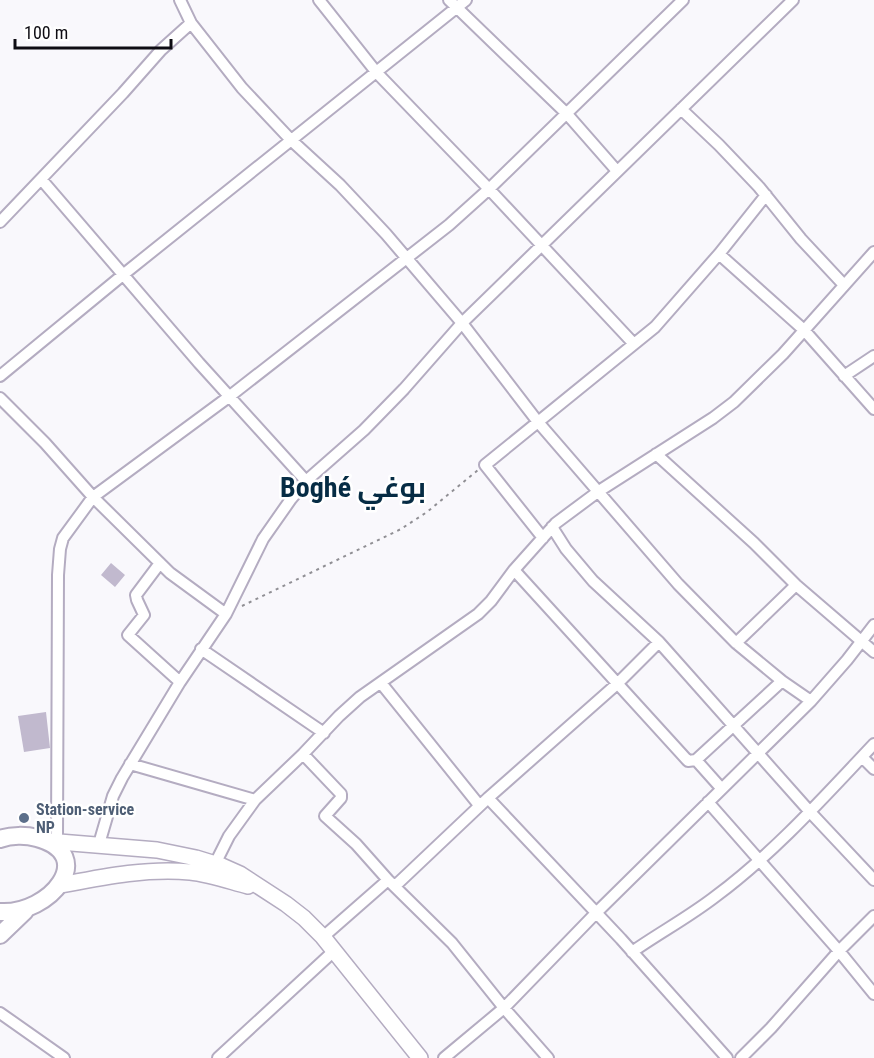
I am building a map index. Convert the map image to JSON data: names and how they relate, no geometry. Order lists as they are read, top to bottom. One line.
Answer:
{"districts":["Boghé بوغي"],"places":["Station-service NP"],"scale_bar":"100 m"}
